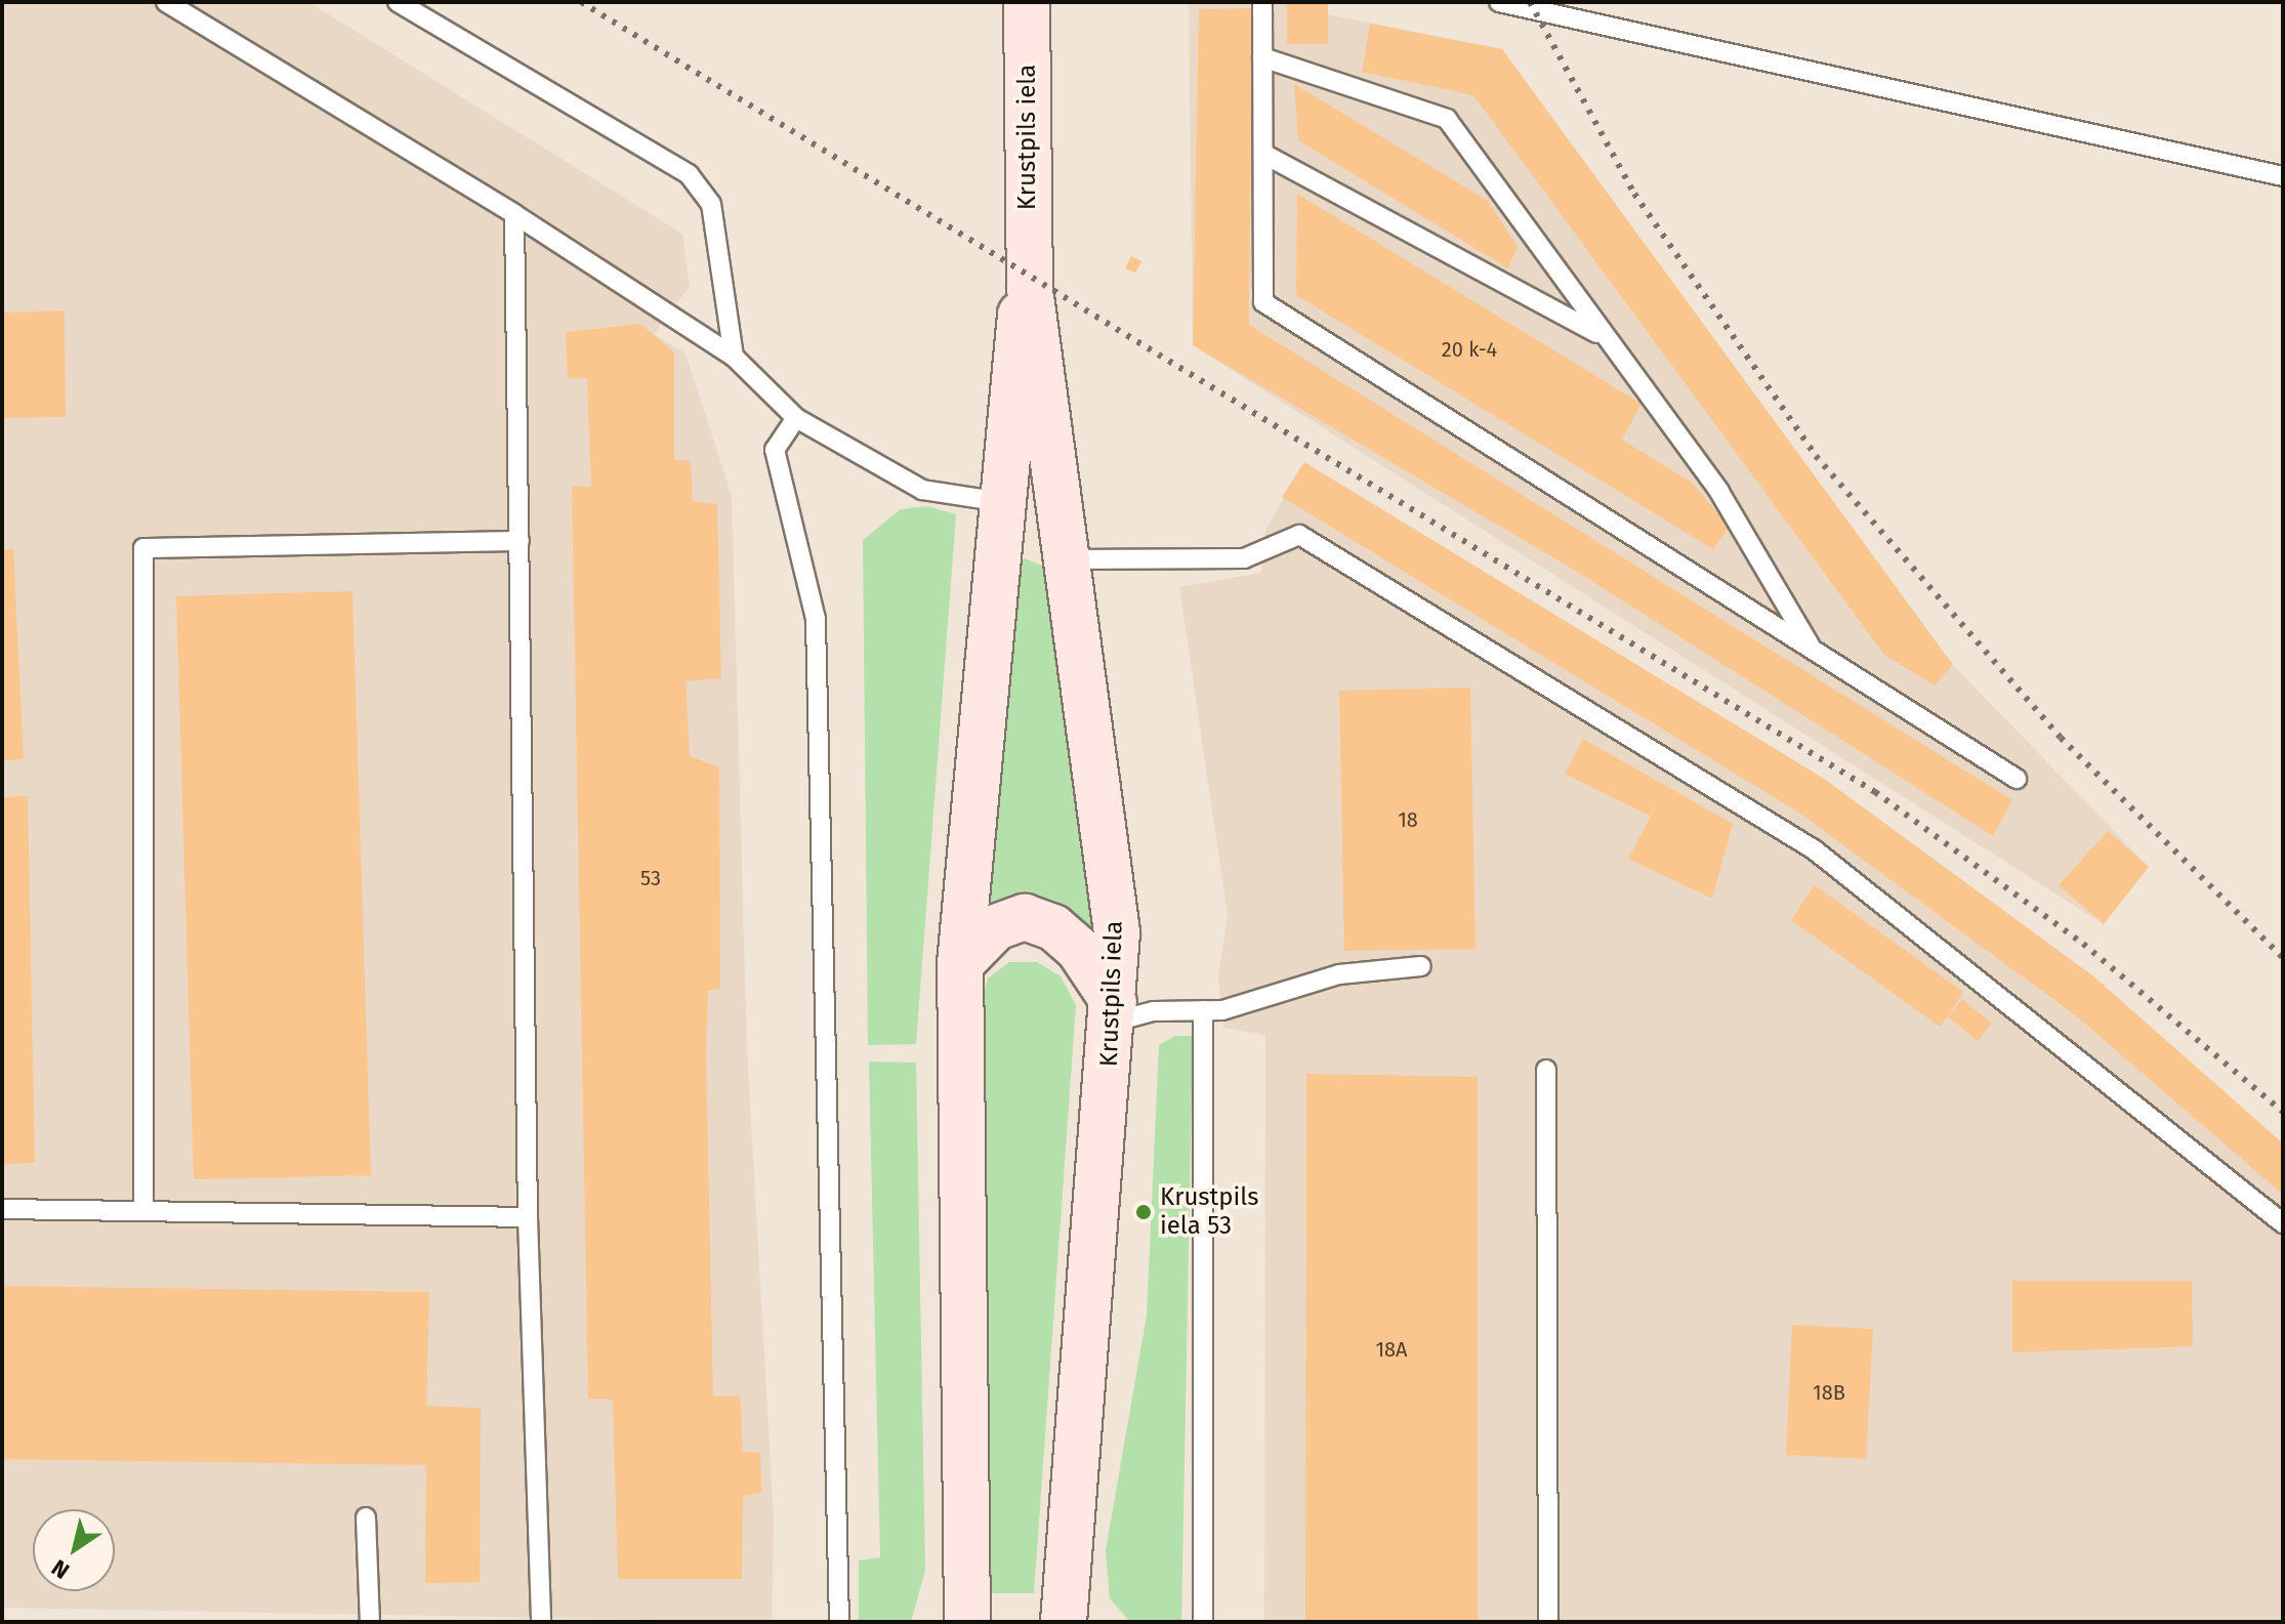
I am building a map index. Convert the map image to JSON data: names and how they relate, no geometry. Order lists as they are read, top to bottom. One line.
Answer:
{"streets":{"main road":["Krustpils iela"]},"places":["Krustpils iela 53"],"house_numbers":["20 k-4","18","53","18A","18B"],"north":"bottom left"}
